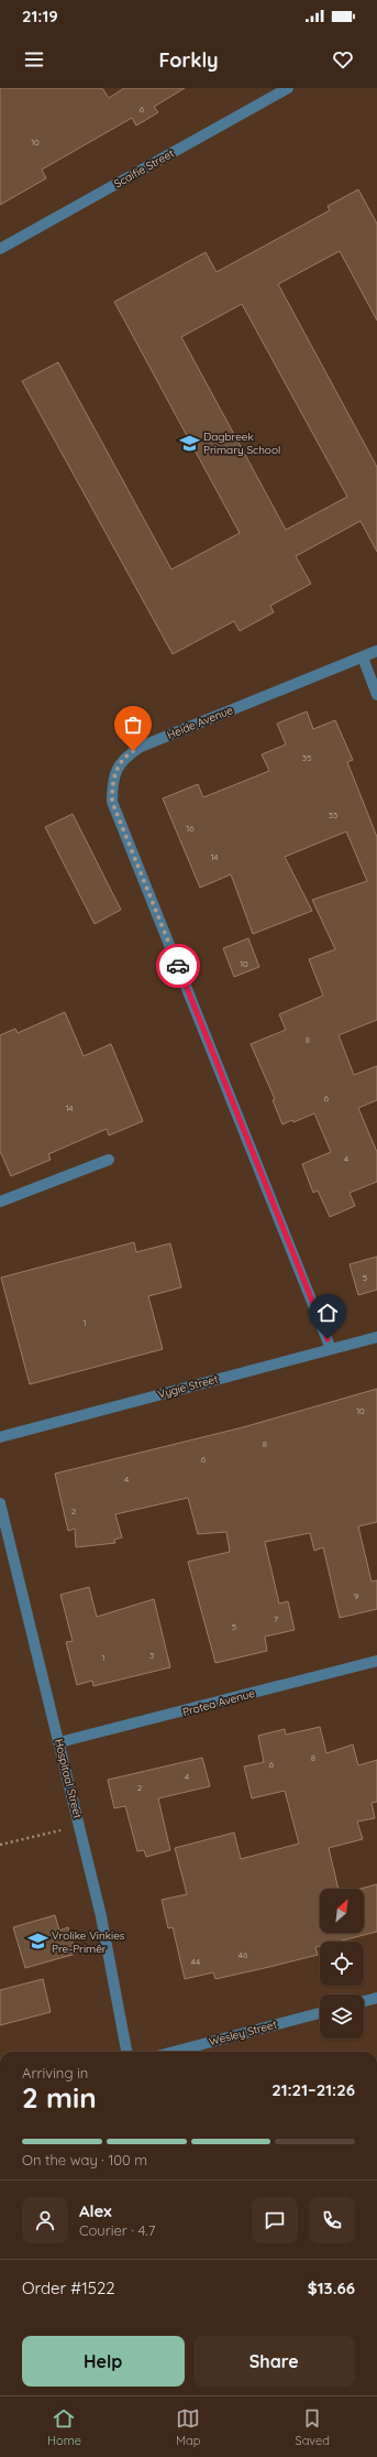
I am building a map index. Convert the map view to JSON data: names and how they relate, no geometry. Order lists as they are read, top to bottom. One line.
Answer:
{"streets":{"street":["Scaifie Street","Heide Avenue","Vygie Street","Protea Avenue","Hospitaal Street","Wesley Street"]},"crossings":[["Heide Avenue","Vygie Street"],["Protea Avenue","Hospitaal Street"]],"places":{"school or university":["Dagbreek Primary School","Vrolike Vinkies Pre-Primêr"]},"house_numbers":["6","10","35","33","16","14","10","8","6","14","4","5","1","10","8","6","4","2","9","7","5","3","1","8","6","4","2","46","44"],"north":"top right","page":{"status":"21:19","header":"Forkly","heading":["2 min","Arriving in","21:21–21:26"],"panel":["Alex","Courier · 4.7","Order #1522","$13.66"],"bar":"On the way · 100 m","buttons":["Help","Share"],"tabs":["Home","Map","Saved"]}}
